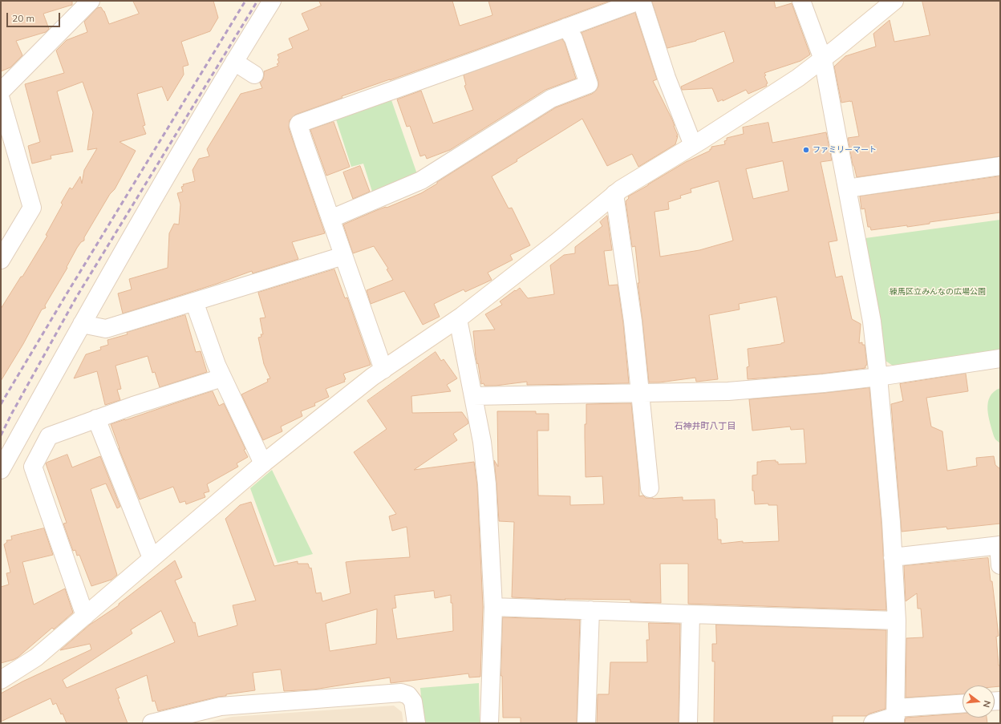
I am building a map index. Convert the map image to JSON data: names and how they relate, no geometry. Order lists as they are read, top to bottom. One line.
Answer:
{"districts":["石神井町八丁目"],"parks":["練馬区立みんなの広場公園"],"places":["ファミリーマート"],"scale_bar":"20 m","north":"right"}
